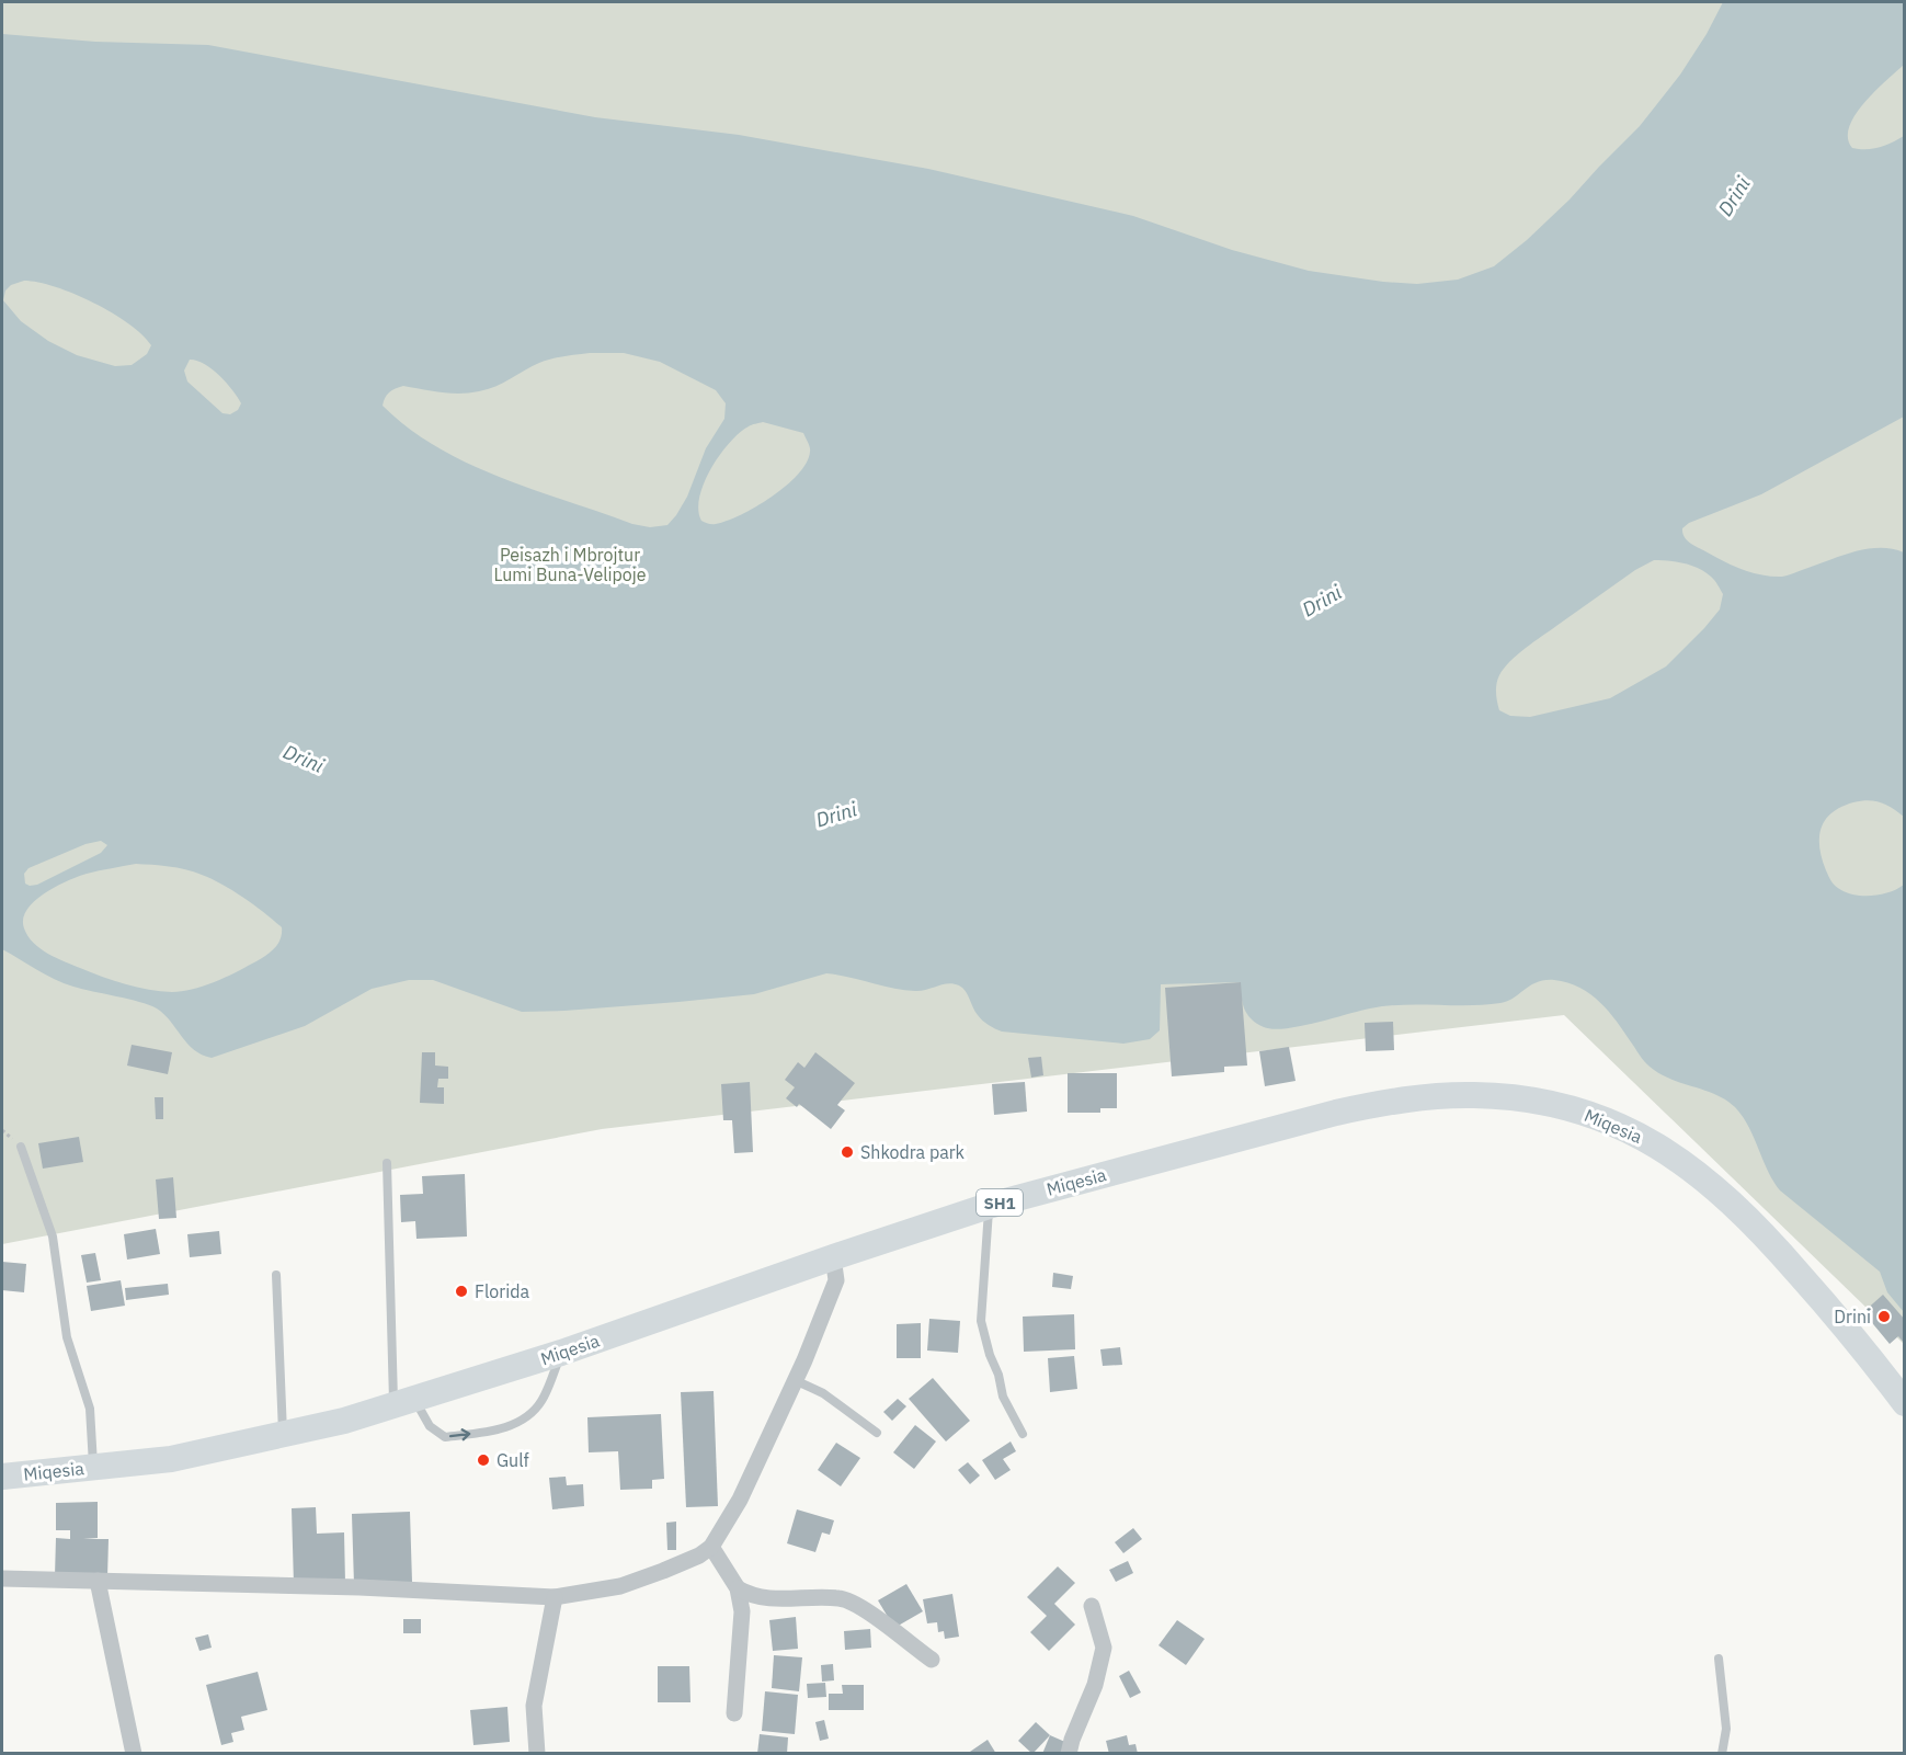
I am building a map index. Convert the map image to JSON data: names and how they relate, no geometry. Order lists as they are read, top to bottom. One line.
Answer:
{"streets":{"main road":["Miqesia","SH1"]},"water":["Drini"],"parks":["Peisazh i Mbrojtur Lumi Buna-Velipoje"],"places":["Shkodra park","Florida","Drini","Gulf"]}
